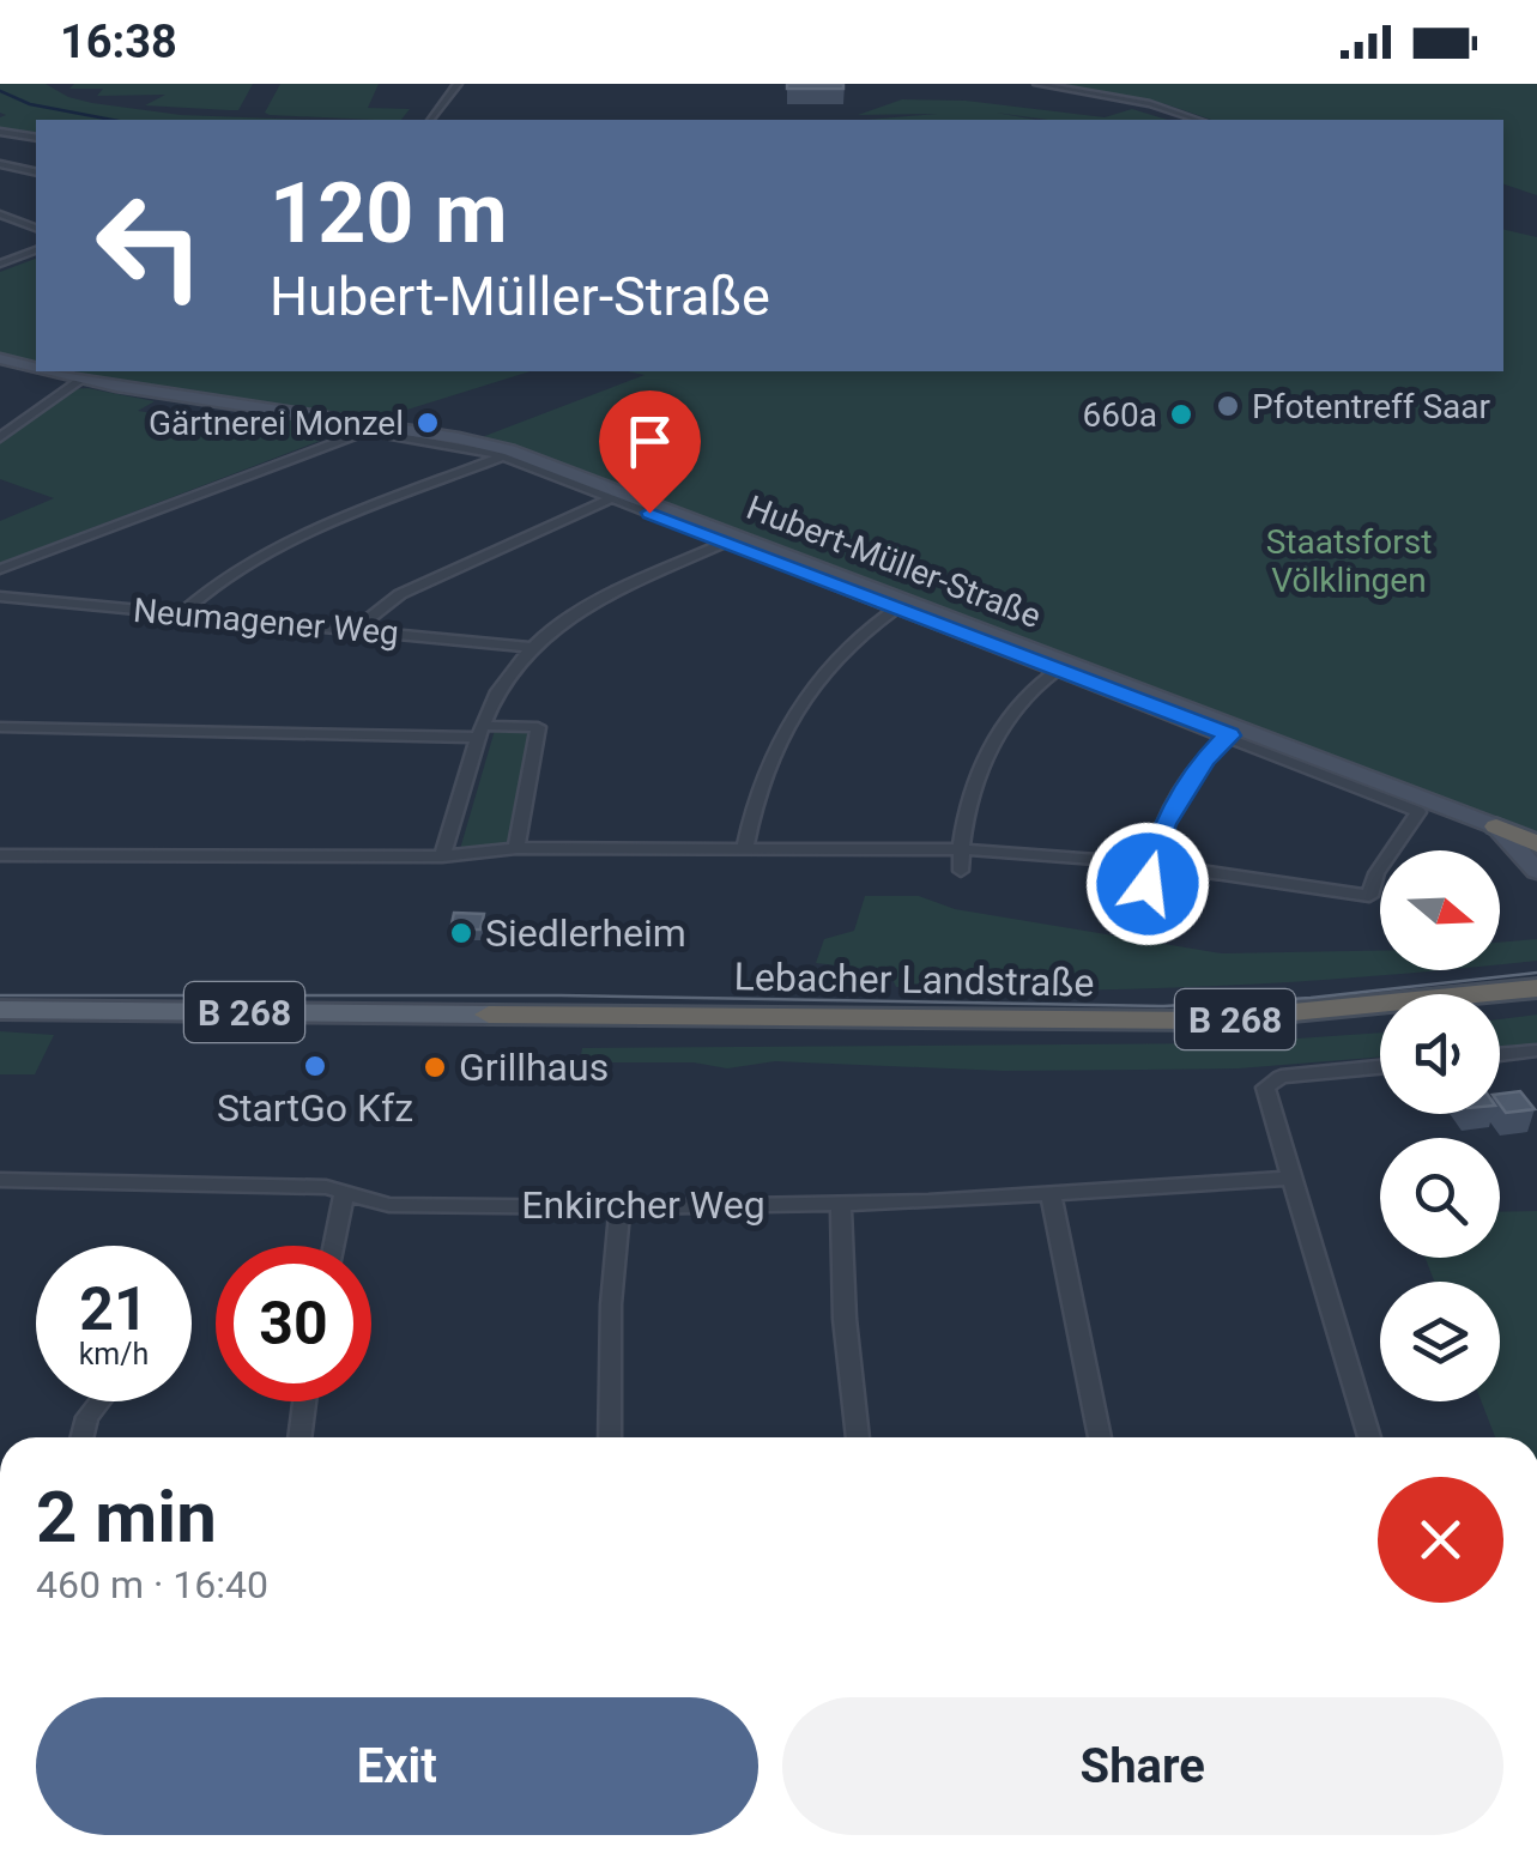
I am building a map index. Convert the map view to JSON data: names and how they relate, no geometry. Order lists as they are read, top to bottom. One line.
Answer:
{"streets":{"highway":["Lebacher Landstraße","B 268"],"main road":["Hubert-Müller-Straße"],"street":["Neumagener Weg","Enkircher Weg"]},"parks":["Staatsforst Völklingen"],"places":["Pfotentreff Saar","660a","Gärtnerei Monzel","Siedlerheim","StartGo Kfz","Grillhaus"],"north":"right","page":{"status":"16:38","turn":["120 m","Hubert-Müller-Straße"],"speed":"21 km/h","limit":"30","heading":["2 min","460 m · 16:40"],"buttons":["Exit","Share"]}}
